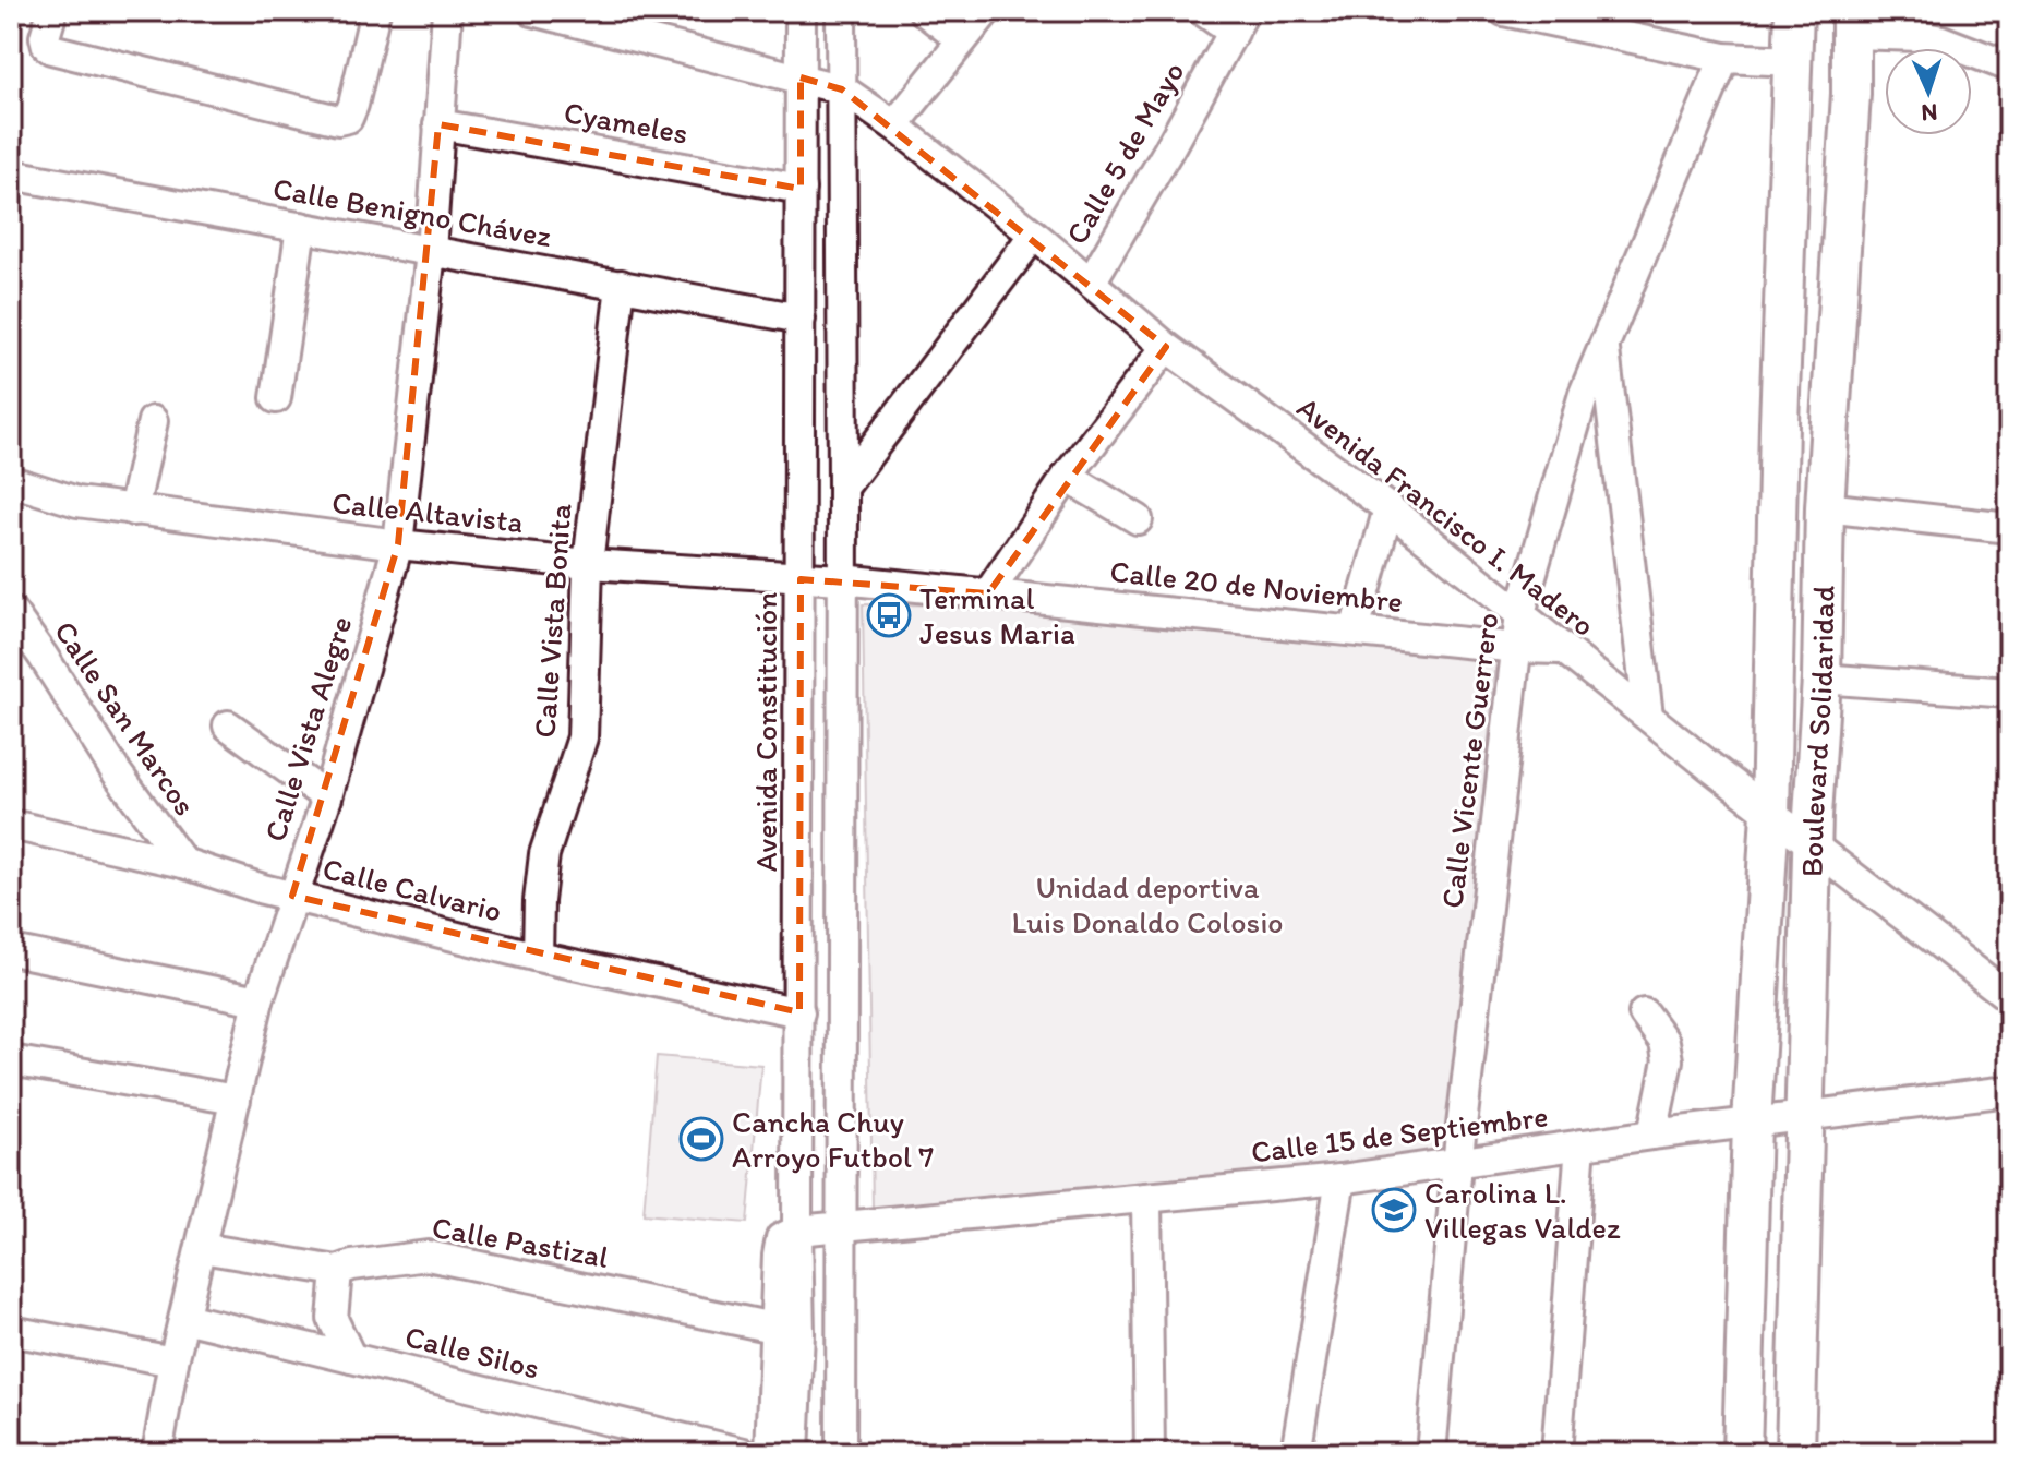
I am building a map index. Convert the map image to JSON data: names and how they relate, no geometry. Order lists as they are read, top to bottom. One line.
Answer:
{"streets":{"main road":["Boulevard Solidaridad"],"street":["Cyameles","Calle 5 de Mayo","Calle Benigno Chávez","Calle Altavista","Avenida Francisco I. Madero","Calle 20 de Noviembre","Calle Vista Bonita","Calle San Marcos","Calle Vista Alegre","Avenida Constitución","Calle Vicente Guerrero","Calle Calvario","Calle 15 de Septiembre","Calle Pastizal","Calle Silos"]},"crossings":[["Cyameles","Calle Vista Alegre"],["Cyameles","Avenida Constitución"],["Calle 5 de Mayo","Avenida Francisco I. Madero"],["Calle Benigno Chávez","Calle Vista Bonita"],["Calle Benigno Chávez","Calle Vista Alegre"],["Calle Benigno Chávez","Avenida Constitución"],["Calle Altavista","Calle 20 de Noviembre"],["Calle Altavista","Calle Vista Bonita"],["Calle Altavista","Calle Vista Alegre"],["Calle Altavista","Avenida Constitución"],["Avenida Francisco I. Madero","Calle 20 de Noviembre"],["Avenida Francisco I. Madero","Avenida Constitución"],["Avenida Francisco I. Madero","Boulevard Solidaridad"],["Avenida Francisco I. Madero","Calle Vicente Guerrero"],["Calle 20 de Noviembre","Calle Vicente Guerrero"],["Calle Vista Bonita","Calle Calvario"],["Calle San Marcos","Calle Calvario"],["Calle Vista Alegre","Calle Calvario"],["Calle Vista Alegre","Calle Pastizal"],["Calle Vista Alegre","Calle Silos"],["Avenida Constitución","Calle Calvario"],["Avenida Constitución","Calle 15 de Septiembre"],["Boulevard Solidaridad","Calle 15 de Septiembre"],["Calle Vicente Guerrero","Calle 15 de Septiembre"]],"parks":["Unidad deportiva Luis Donaldo Colosio"],"places":{"bus stop":["Terminal Jesus Maria"],"sports":["Cancha Chuy Arroyo Futbol 7"],"school or university":["Carolina L. Villegas Valdez"]},"north":"bottom"}
